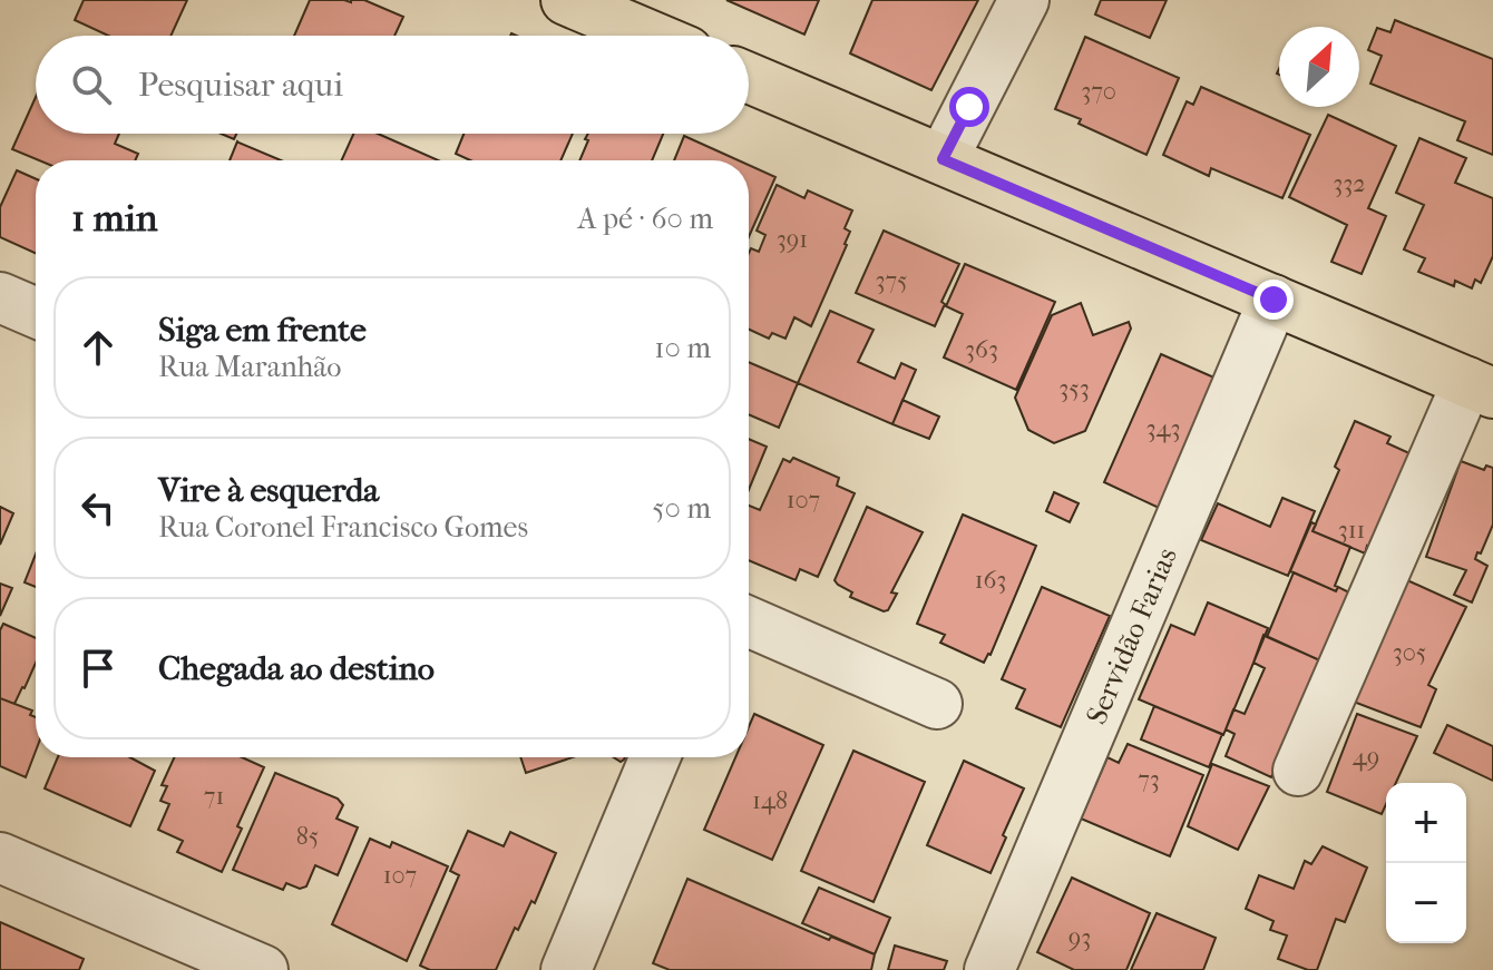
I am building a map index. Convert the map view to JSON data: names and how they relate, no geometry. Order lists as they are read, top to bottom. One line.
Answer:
{"streets":{"street":["Servidão Farias"]},"house_numbers":["370","332","391","375","363","353","343","107","311","163","305","49","73","71","148","85","107","93"],"north":"top right","page":{"search":"Pesquisar aqui","heading":["1 min","A pé · 60 m"],"list":[["Siga em frente","Rua Maranhão","10 m"],["Vire à esquerda","Rua Coronel Francisco Gomes","50 m"],"Chegada ao destino"],"map_buttons":["+","−"]}}
